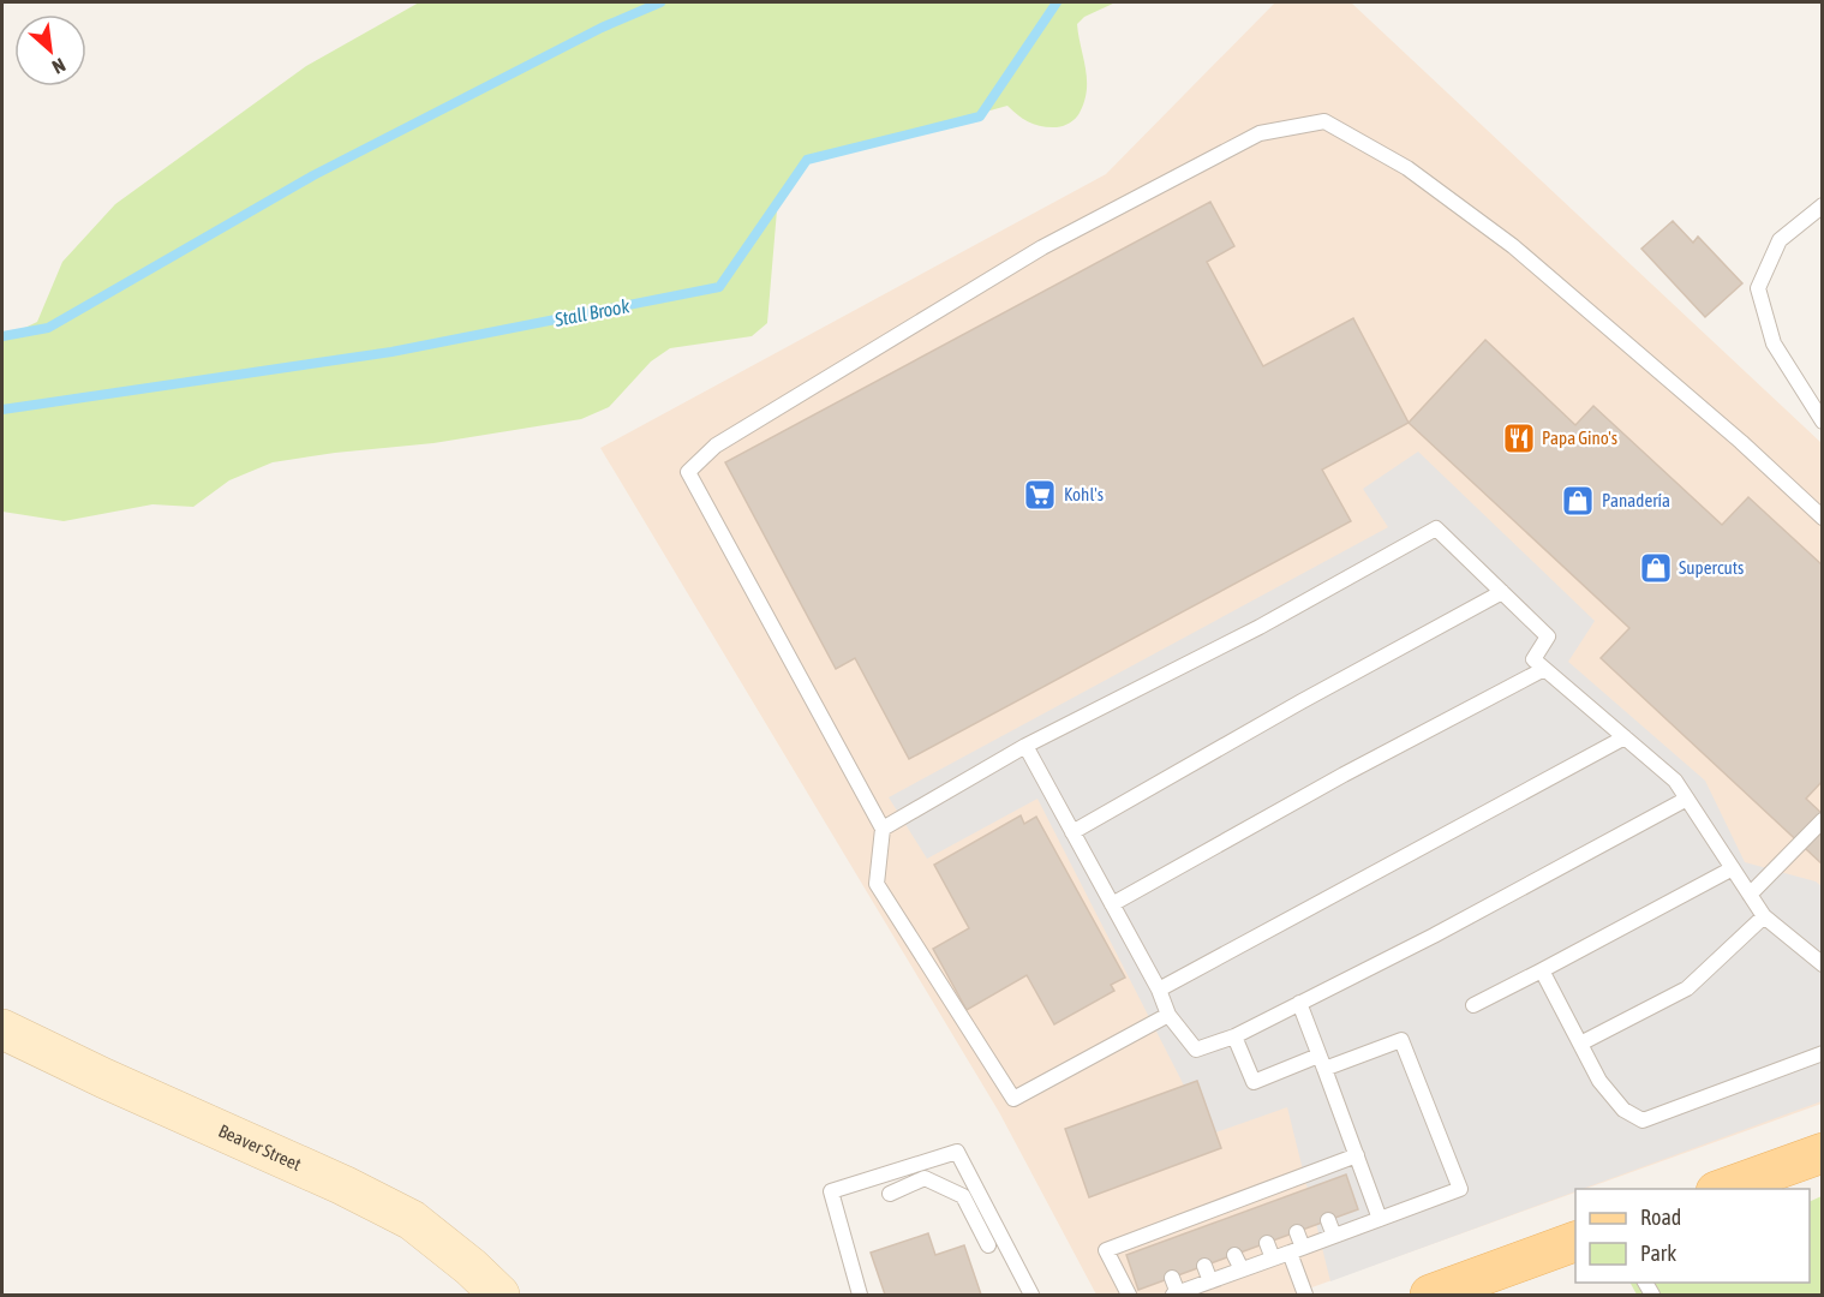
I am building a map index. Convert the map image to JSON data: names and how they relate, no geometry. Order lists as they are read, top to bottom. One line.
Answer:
{"streets":{"street":["Beaver Street"]},"water":["Stall Brook"],"places":{"restaurant":["Papa Gino's"],"supermarket":["Kohl's"],"shop":["Panadería","Supercuts"]},"legend":["Road","Park"],"north":"bottom right"}
